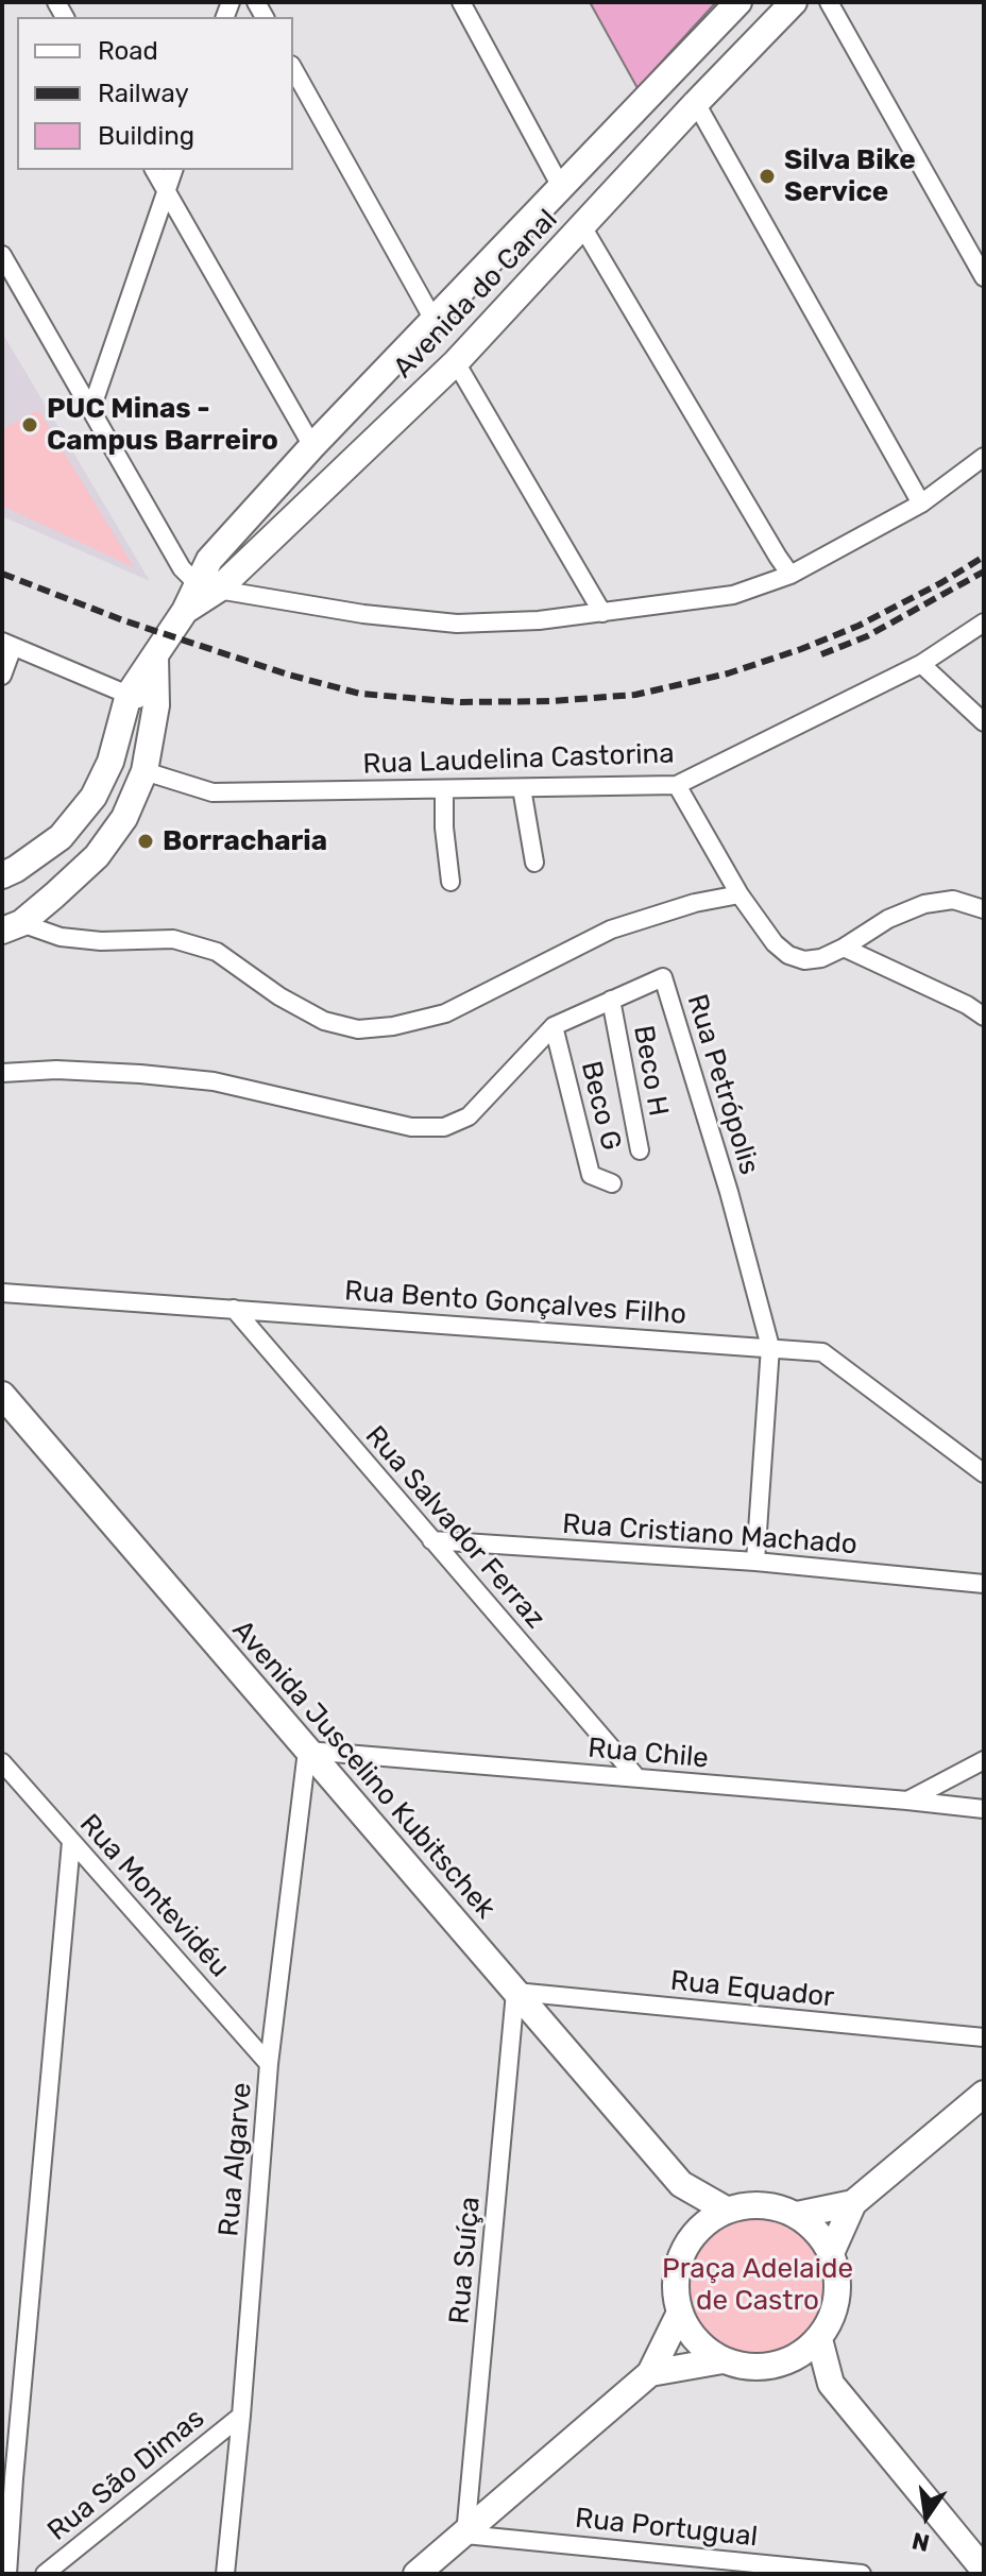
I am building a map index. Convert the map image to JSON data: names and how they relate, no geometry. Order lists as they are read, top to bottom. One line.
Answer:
{"streets":{"street":["Avenida do Canal","Rua Laudelina Castorina","Beco H","Rua Petrópolis","Beco G","Rua Bento Gonçalves Filho","Rua Salvador Ferraz","Rua Cristiano Machado","Rua Chile","Avenida Juscelino Kubitschek","Rua Montevidéu","Rua Equador","Rua Algarve","Rua Suíça","Rua São Dimas","Rua Portugual"]},"crossings":[["Beco H","Rua Petrópolis"],["Rua Petrópolis","Beco G"],["Rua Petrópolis","Rua Bento Gonçalves Filho"],["Rua Petrópolis","Rua Cristiano Machado"],["Rua Bento Gonçalves Filho","Rua Salvador Ferraz"],["Rua Salvador Ferraz","Rua Cristiano Machado"],["Rua Salvador Ferraz","Rua Chile"],["Rua Chile","Avenida Juscelino Kubitschek"],["Rua Chile","Rua Algarve"],["Avenida Juscelino Kubitschek","Rua Equador"],["Avenida Juscelino Kubitschek","Rua Algarve"],["Avenida Juscelino Kubitschek","Rua Suíça"],["Rua Montevidéu","Rua Algarve"],["Rua Equador","Rua Suíça"],["Rua Algarve","Rua São Dimas"],["Rua Suíça","Rua Portugual"]],"parks":["Praça Adelaide de Castro"],"places":["Silva Bike Service","PUC Minas - Campus Barreiro","Borracharia"],"legend":["Road","Railway","Building"],"north":"bottom"}
